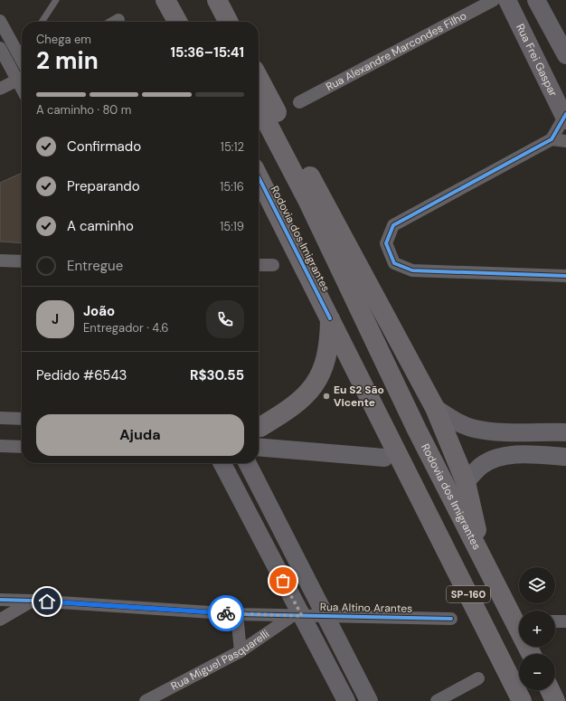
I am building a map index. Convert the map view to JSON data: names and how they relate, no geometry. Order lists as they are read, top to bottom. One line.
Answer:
{"streets":{"highway":["Rodovia dos Imigrantes","SP-160"],"street":["Rua Alexandre Marcondes Filho","Rua Frei Gaspar","Rua Altino Arantes","Rua Miguel Pasquarelli"]},"crossings":[["Rua Altino Arantes","Rua Miguel Pasquarelli"]],"places":["Eu S2 São Vicente"],"page":{"heading":["2 min","Chega em","15:36–15:41"],"panel":["João","Entregador · 4.6","Pedido #6543","R$30.55"],"bar":"A caminho · 80 m","list":[["Confirmado","15:12"],["Preparando","15:16"],["A caminho","15:19"],"Entregue"],"round":"J","buttons":"Ajuda","map_buttons":["+","−"]}}
